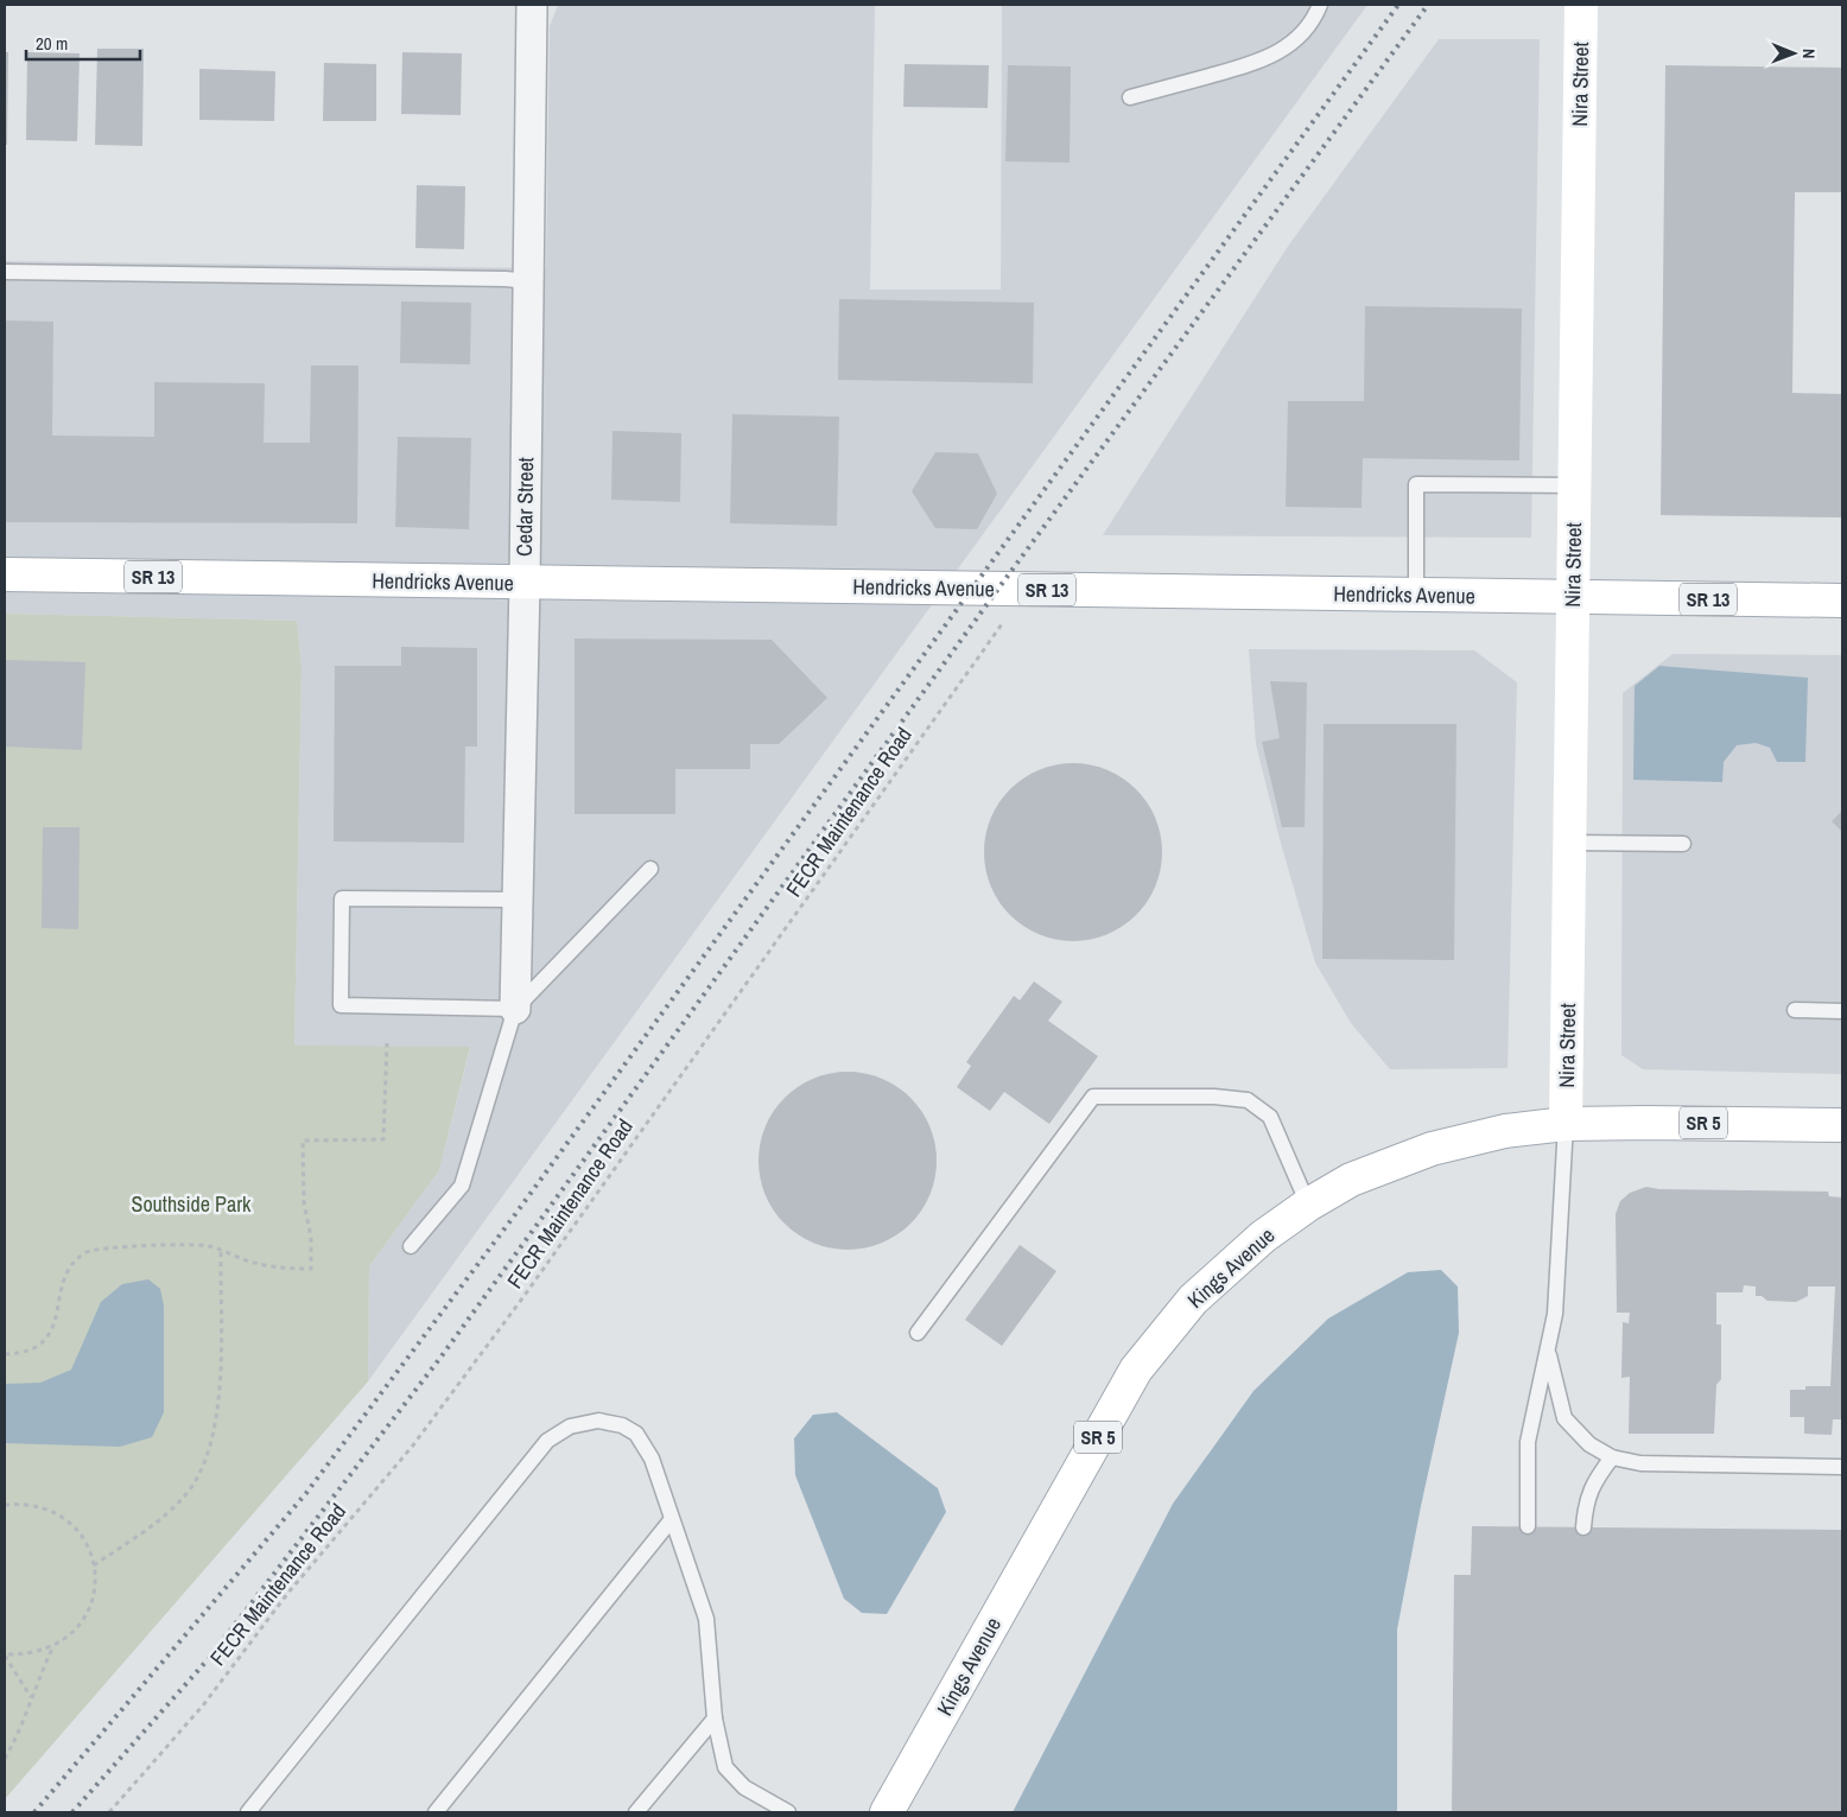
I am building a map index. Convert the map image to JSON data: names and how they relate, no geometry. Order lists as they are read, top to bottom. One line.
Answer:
{"streets":{"main road":["Nira Street","SR 13","Hendricks Avenue","SR 5","Kings Avenue"],"street":["Cedar Street"],"path":["FECR Maintenance Road"]},"crossings":[["Nira Street","Hendricks Avenue"],["Nira Street","Kings Avenue"],["Cedar Street","Hendricks Avenue"],["Hendricks Avenue","FECR Maintenance Road"]],"parks":["Southside Park"],"scale_bar":"20 m","north":"right"}
